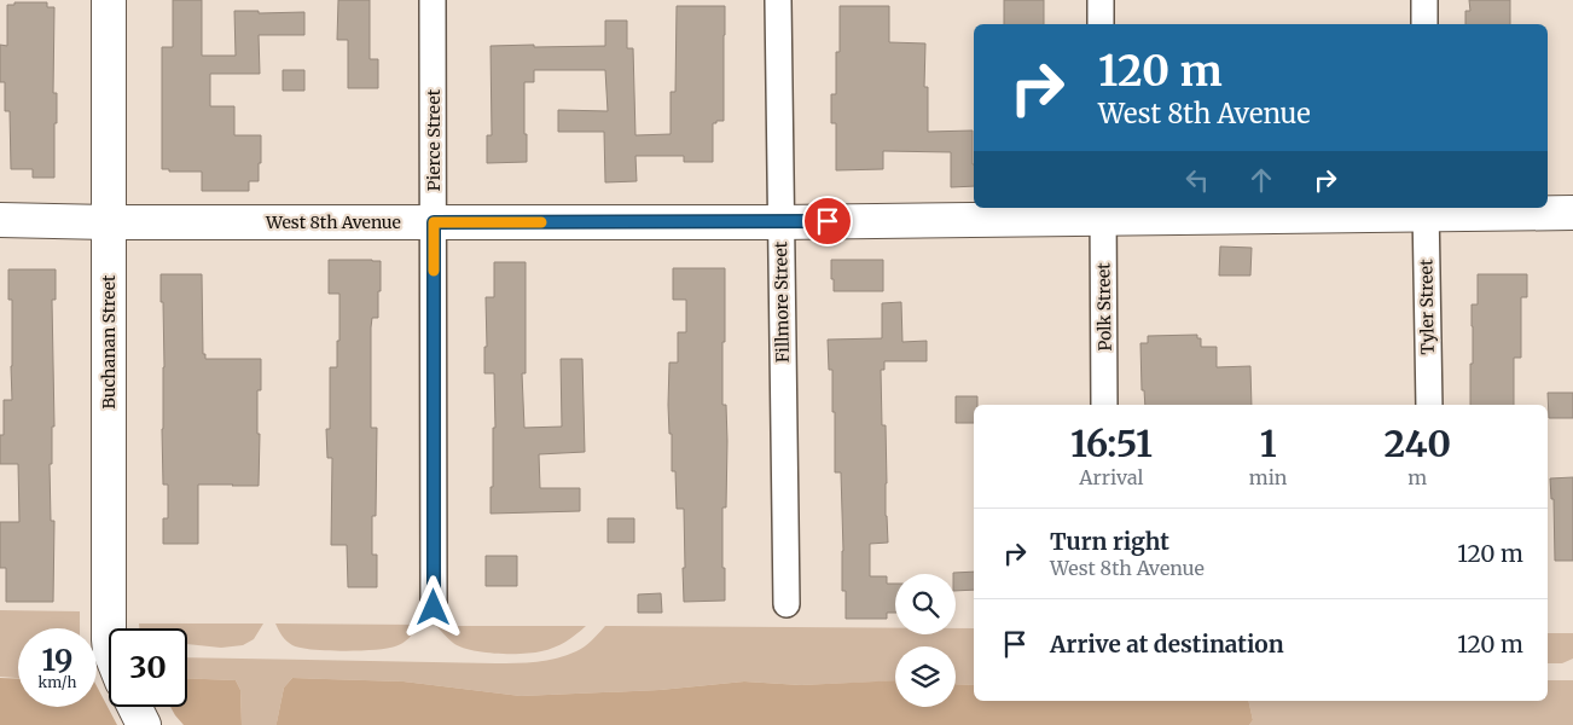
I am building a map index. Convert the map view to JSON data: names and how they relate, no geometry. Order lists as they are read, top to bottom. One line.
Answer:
{"streets":{"street":["Pierce Street","West 8th Avenue","Fillmore Street","Polk Street","Tyler Street","Buchanan Street"]},"crossings":[["Pierce Street","West 8th Avenue"],["West 8th Avenue","Fillmore Street"],["West 8th Avenue","Polk Street"],["West 8th Avenue","Tyler Street"],["West 8th Avenue","Buchanan Street"]],"page":{"turn":["120 m","West 8th Avenue"],"eta":["16:51","Arrival","1","min","240","m"],"list":[{"name":"Turn right","note":"West 8th Avenue","value":"120 m"},{"name":"Arrive at destination","value":"120 m"}],"speed":"19 km/h","limit":"30"}}
